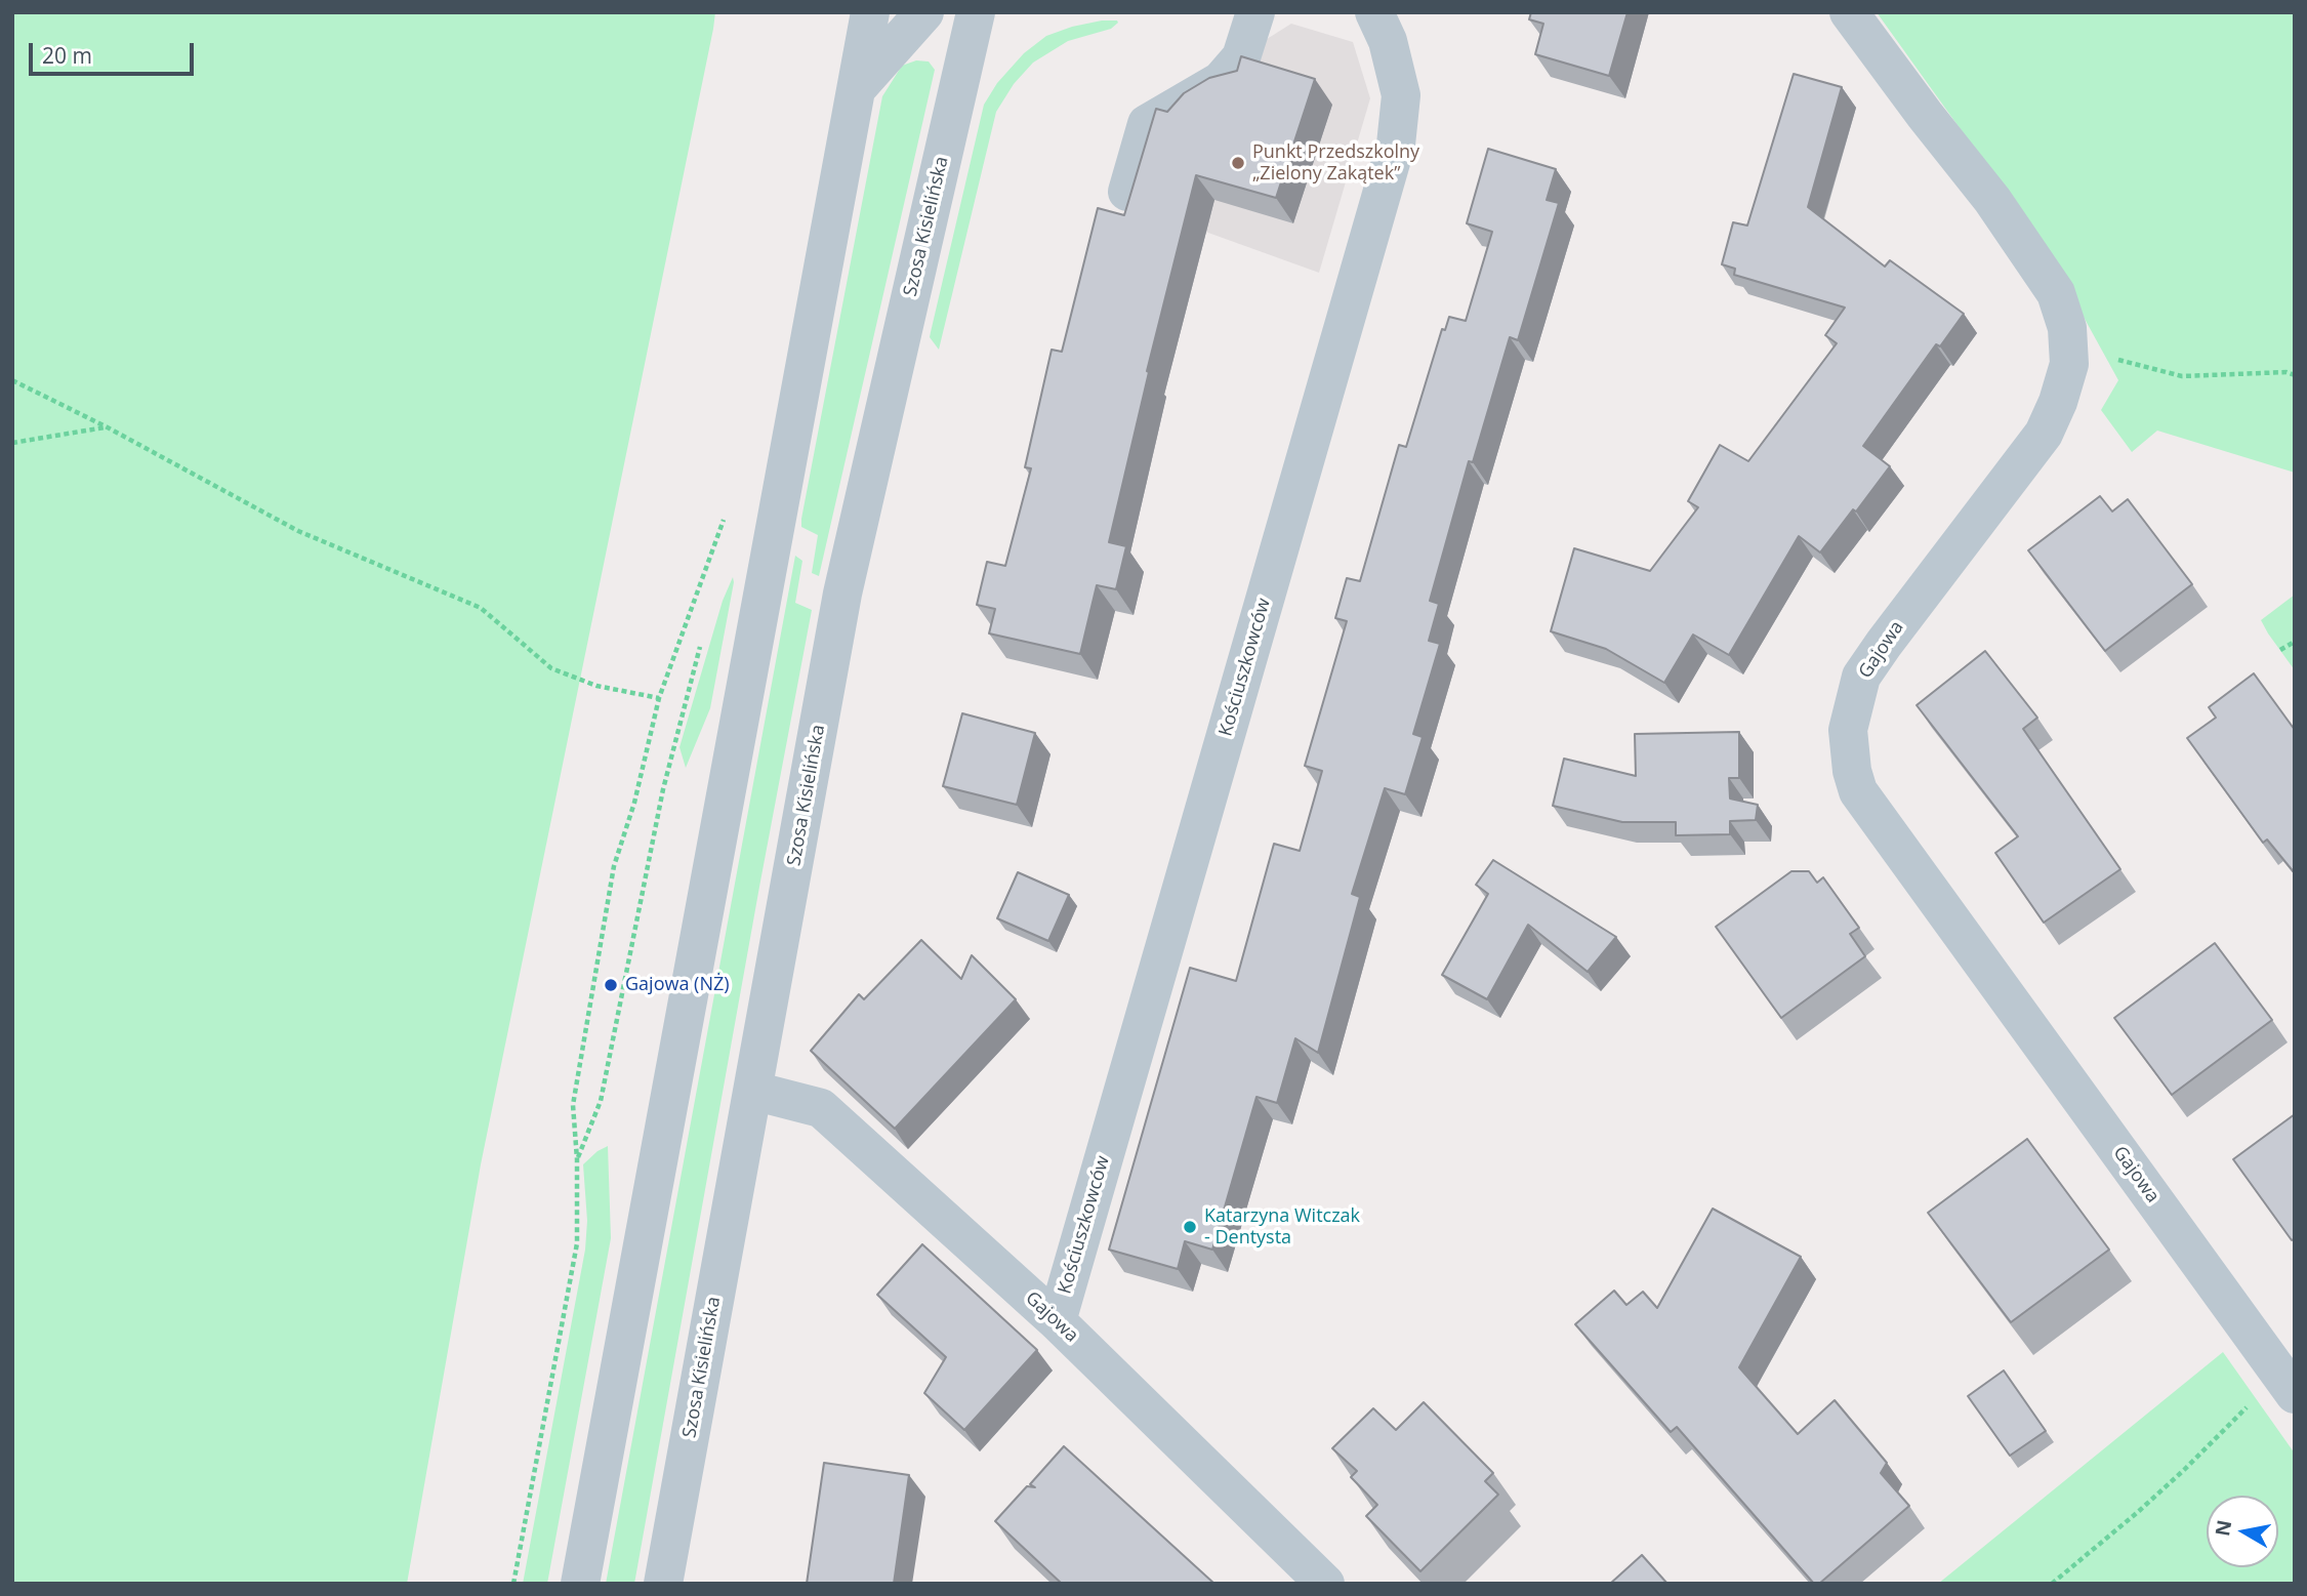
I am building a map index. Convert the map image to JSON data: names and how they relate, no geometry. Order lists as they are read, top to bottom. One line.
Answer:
{"streets":{"street":["Szosa Kisielińska","Gajowa","Kościuszkowców"]},"crossings":[["Szosa Kisielińska","Gajowa"],["Gajowa","Kościuszkowców"]],"places":["Punkt Przedszkolny „Zielony Zakątek”","Gajowa (NŻ)","Katarzyna Witczak - Dentysta"],"scale_bar":"20 m","north":"left"}
